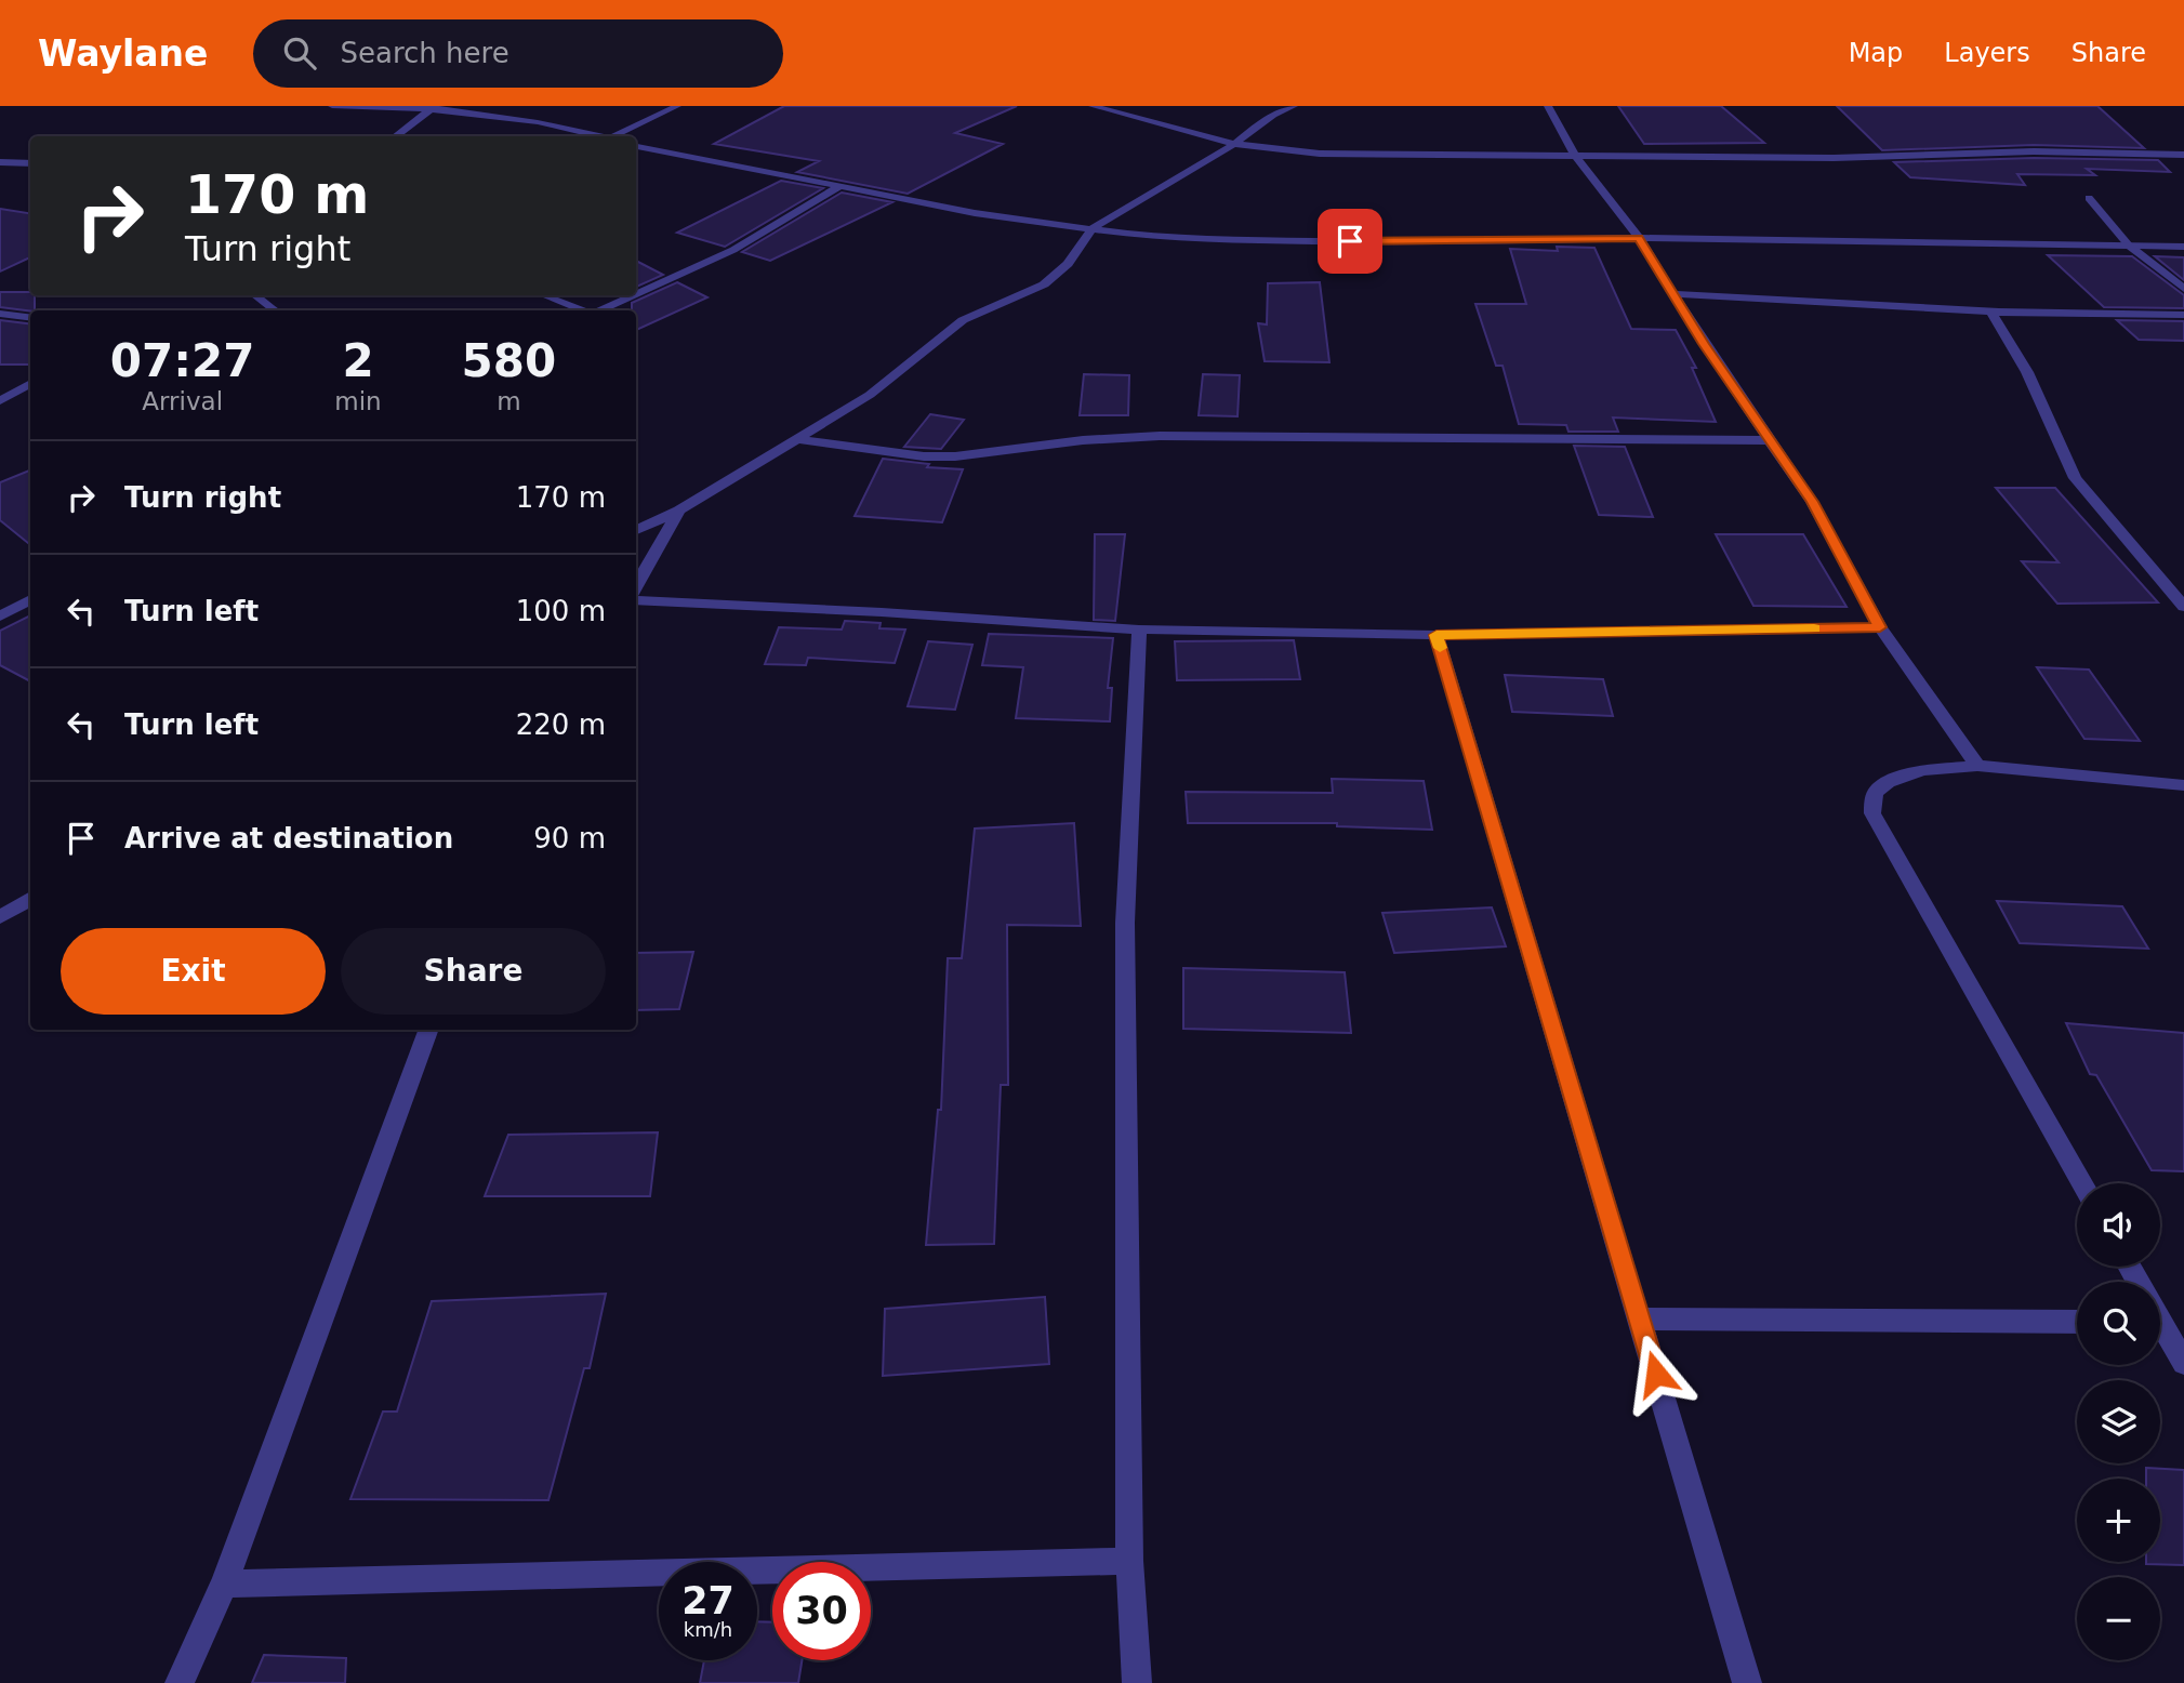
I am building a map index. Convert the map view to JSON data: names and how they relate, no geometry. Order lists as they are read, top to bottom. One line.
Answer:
{"page":{"header":"Waylane","search":"Search here","nav":["Map","Layers","Share"],"turn":["170 m","Turn right"],"eta":["07:27","Arrival","2","min","580","m"],"list":[{"name":"Turn right","value":"170 m"},{"name":"Turn left","value":"100 m"},{"name":"Turn left","value":"220 m"},{"name":"Arrive at destination","value":"90 m"}],"buttons":["Exit","Share"],"map_buttons":["+","−"],"speed":"27 km/h","limit":"30"}}
